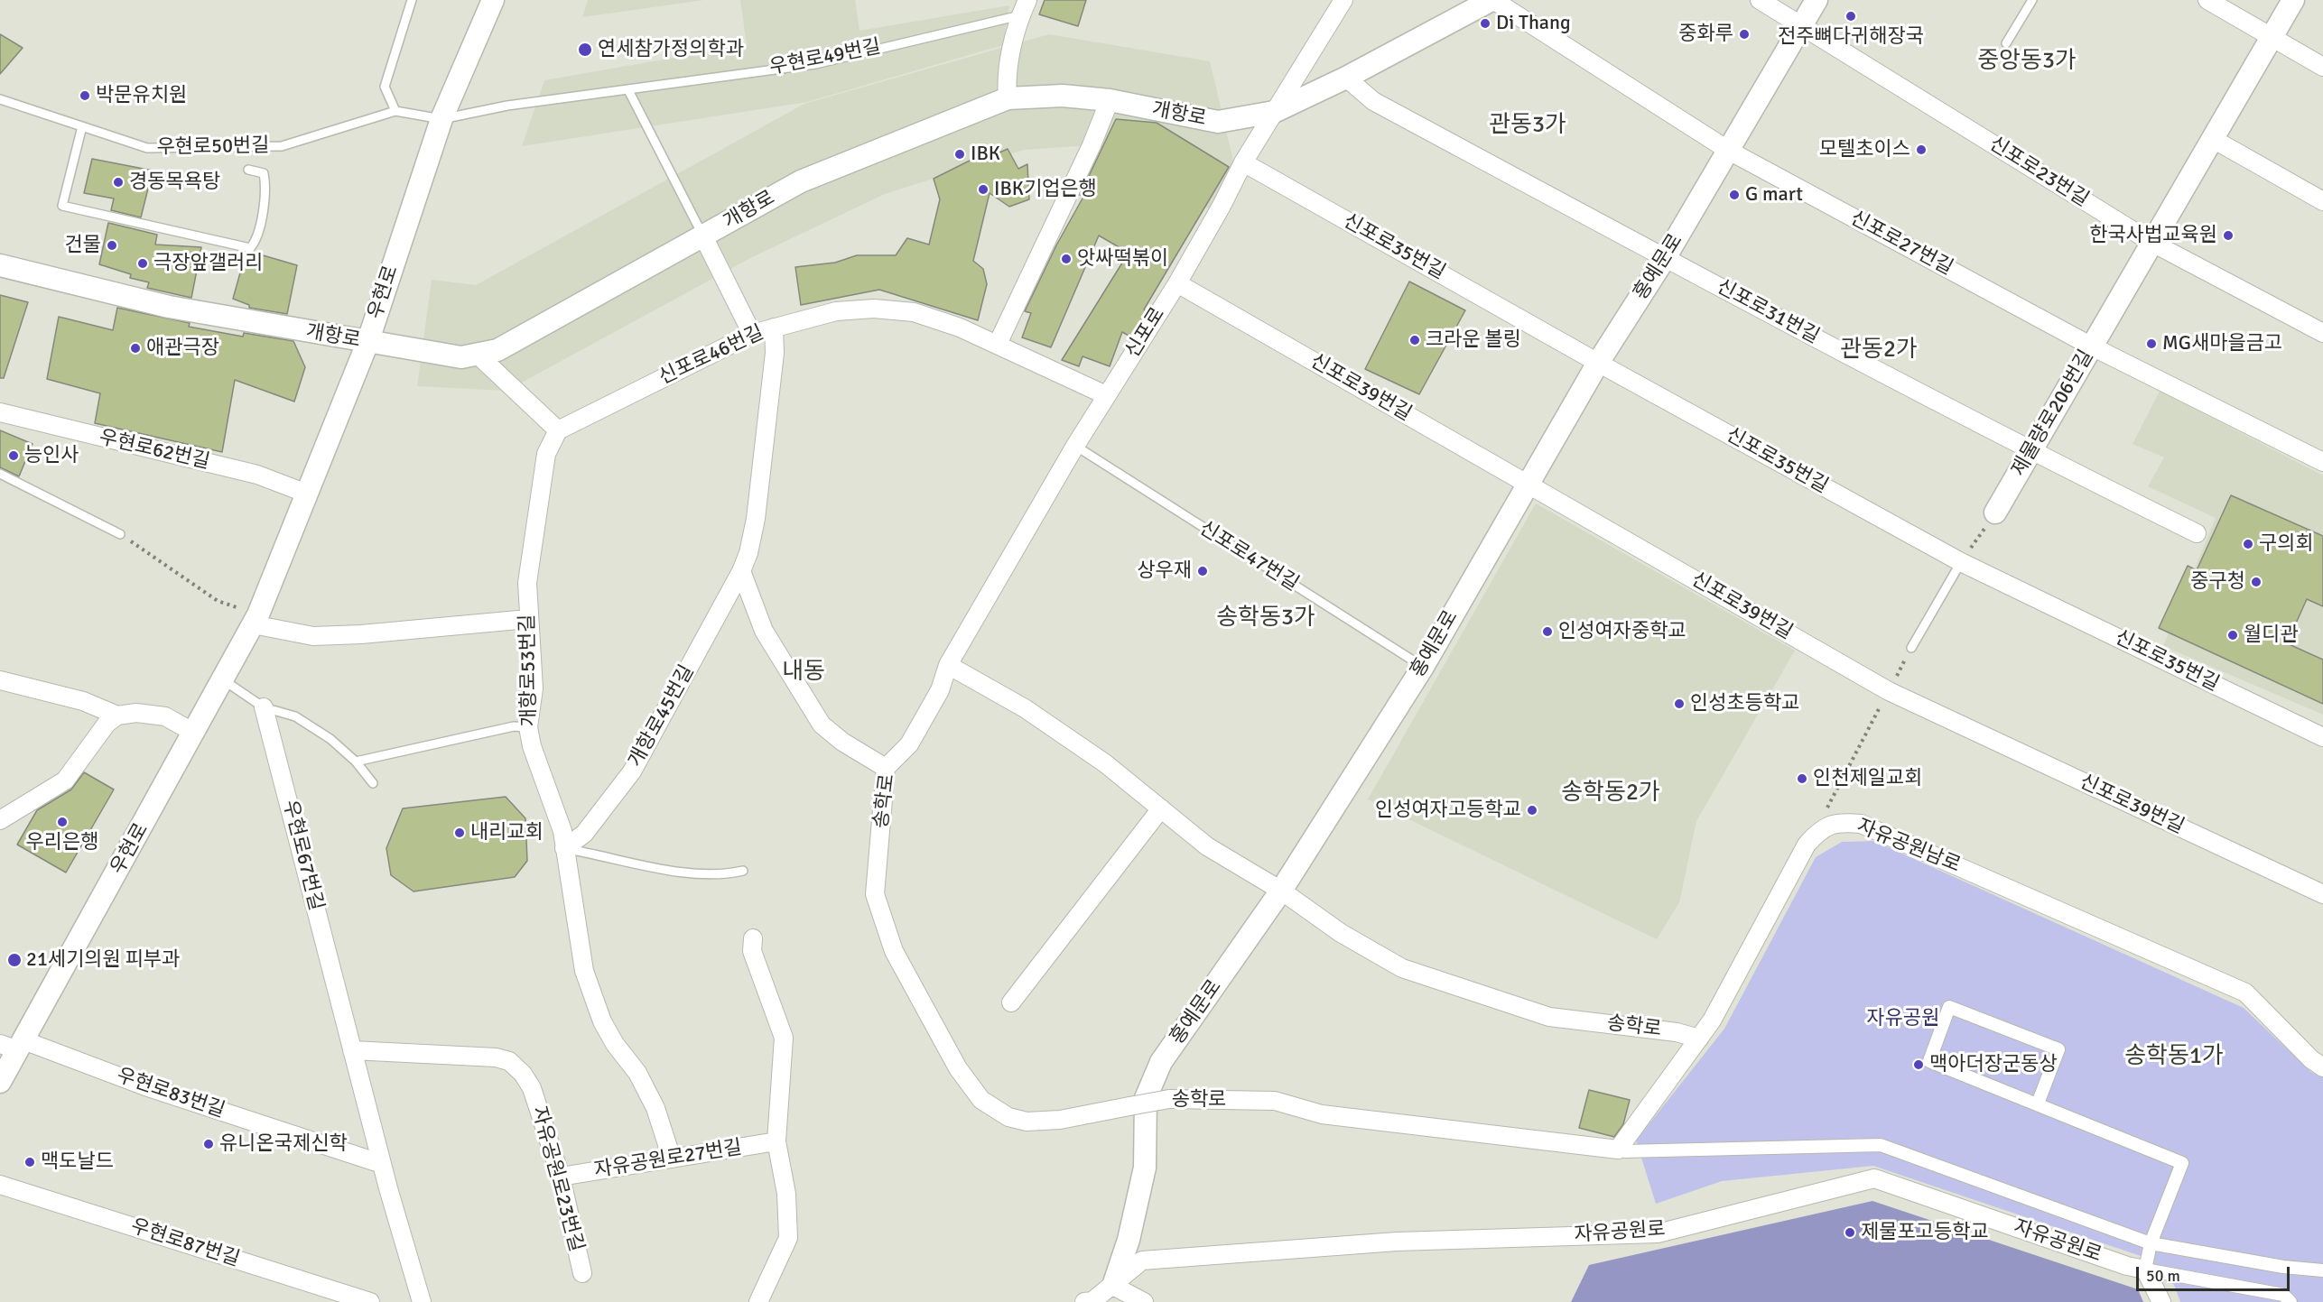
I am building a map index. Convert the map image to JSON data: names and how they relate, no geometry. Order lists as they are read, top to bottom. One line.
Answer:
{"streets":{"street":["개항로","신포로23번길","신포로27번길","신포로35번길","홍예문로","우현로","신포로31번길","신포로","신포로46번길","신포로39번길","제물량로206번길","우현로62번길","개항로53번길","개항로45번길","송학로","자유공원남로","우현로67번길","우현로83번길","자유공원로27번길","자유공원로23번길","자유공원로","우현로87번길"],"lane":["우현로49번길","우현로50번길","신포로47번길"]},"crossings":[["우현로49번길","우현로"],["개항로","신포로27번길"],["개항로","우현로"],["개항로","신포로31번길"],["개항로","신포로"],["신포로23번길","홍예문로"],["신포로23번길","제물량로206번길"],["신포로27번길","홍예문로"],["신포로27번길","제물량로206번길"],["신포로35번길","홍예문로"],["신포로35번길","신포로"],["홍예문로","신포로31번길"],["홍예문로","신포로39번길"],["홍예문로","신포로47번길"],["홍예문로","송학로"],["홍예문로","자유공원로"],["우현로","우현로62번길"],["우현로","우현로83번길"],["신포로31번길","제물량로206번길"],["신포로","신포로46번길"],["신포로","신포로39번길"],["신포로","신포로47번길"],["신포로","송학로"],["신포로46번길","개항로53번길"],["신포로46번길","개항로45번길"],["개항로53번길","개항로45번길"],["개항로53번길","자유공원로27번길"],["우현로67번길","우현로83번길"],["우현로67번길","자유공원로23번길"],["자유공원로27번길","자유공원로23번길"]],"districts":["중앙동3가","관동3가","관동2가","송학동3가","내동","송학동2가","송학동1가"],"parks":["자유공원"],"places":["전주뼈다귀해장국","Di Thang","중화루","연세참가정의학과","박문유치원","모텔초이스","IBK","경동목욕탕","IBK기업은행","G mart","한국사법교육원","건물","앗싸떡볶이","극장앞갤러리","크라운 볼링","MG새마을금고","애관극장","능인사","구의회","상우재","중구청","인성여자중학교","월디관","인성초등학교","인천제일교회","인성여자고등학교","우리은행","내리교회","21세기의원 피부과","맥아더장군동상","유니온국제신학","맥도날드","제물포고등학교"],"scale_bar":"50 m"}
